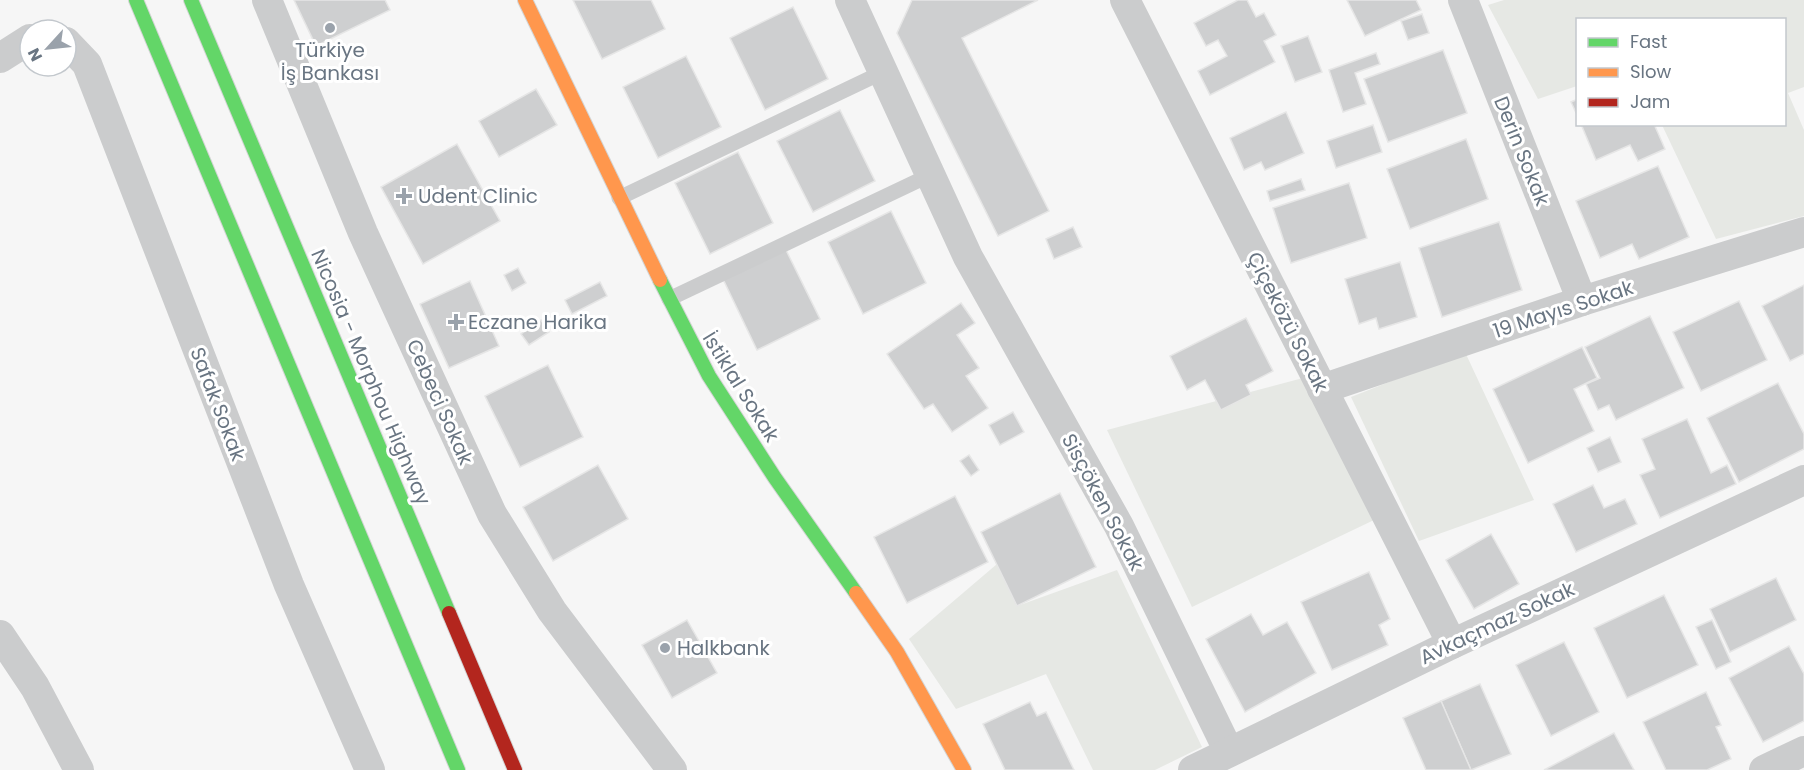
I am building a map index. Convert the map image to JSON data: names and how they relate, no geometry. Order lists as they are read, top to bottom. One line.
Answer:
{"streets":{"main road":["Nicosia - Morphou Highway","İstiklal Sokak"],"street":["Derin Sokak","19 Mayıs Sokak","Çiçeközü Sokak","Cebeci Sokak","Safak Sokak","Sisçöken Sokak","Avkaçmaz Sokak"]},"crossings":[["Derin Sokak","19 Mayıs Sokak"],["19 Mayıs Sokak","Çiçeközü Sokak"],["Çiçeközü Sokak","Avkaçmaz Sokak"],["Sisçöken Sokak","Avkaçmaz Sokak"]],"places":{"other":["Türkiye İş Bankası","Halkbank"],"health":["Udent Clinic","Eczane Harika"]},"legend":["Fast","Slow","Jam"],"north":"bottom left"}
